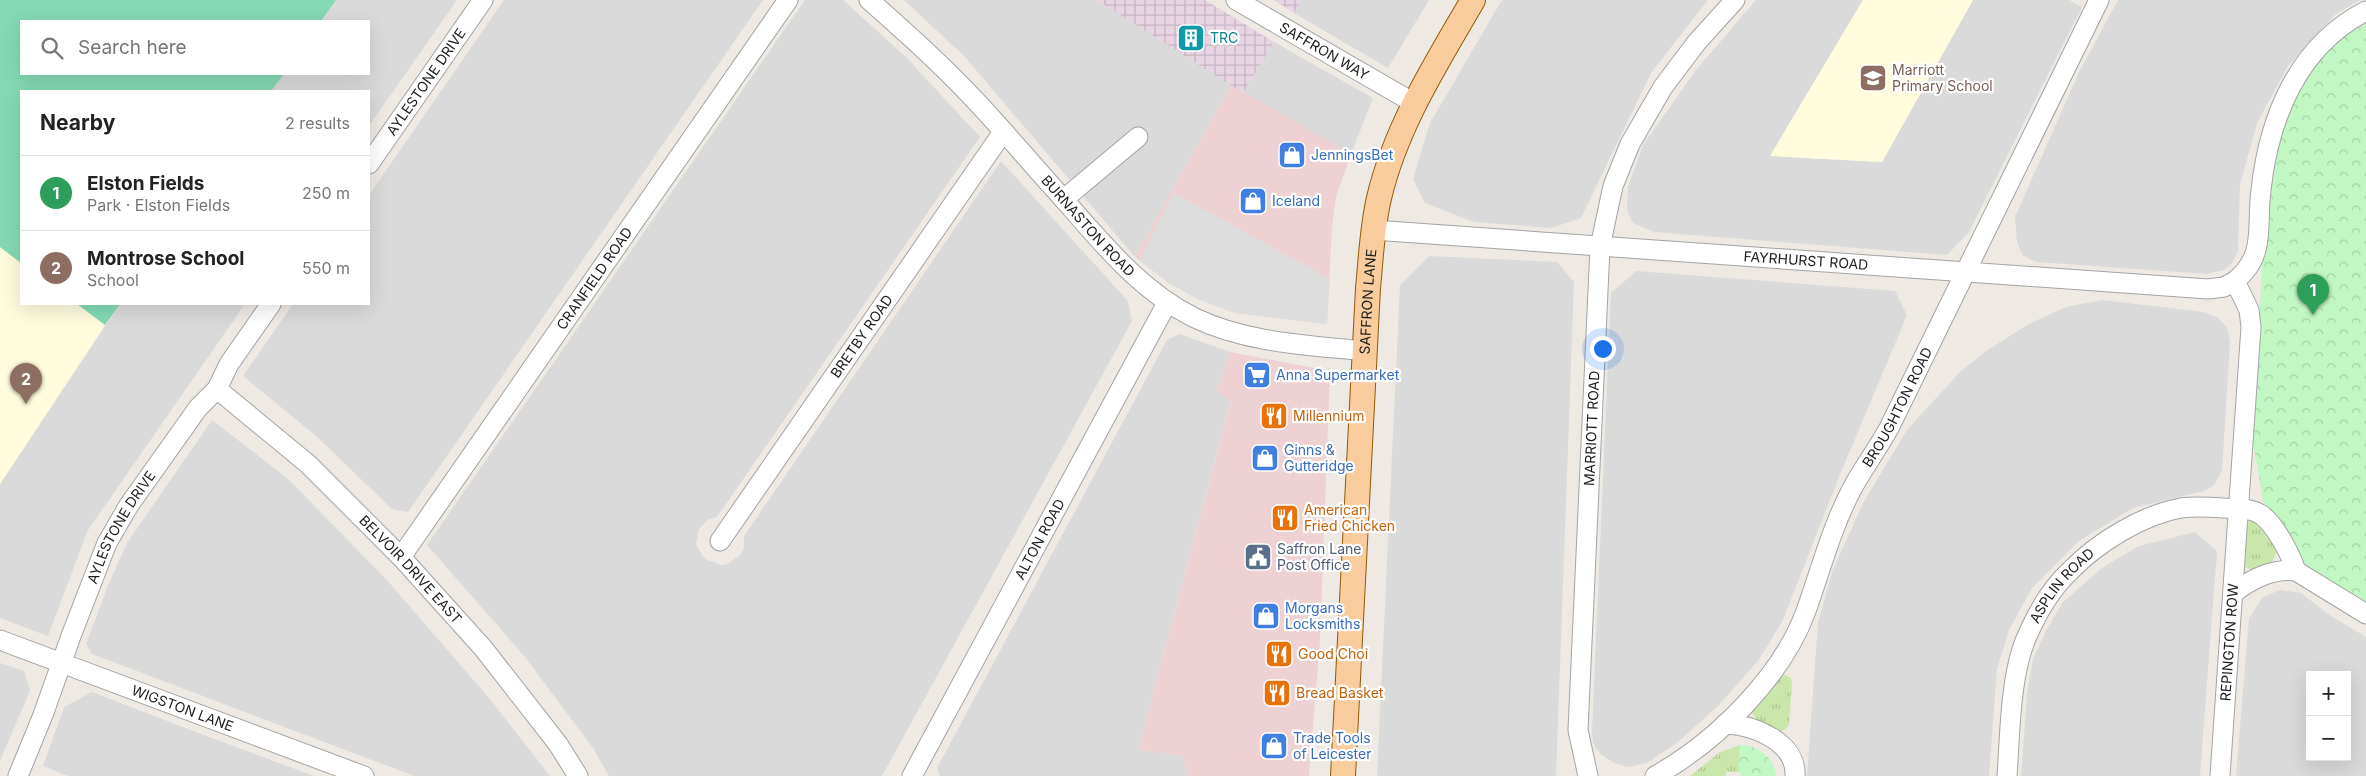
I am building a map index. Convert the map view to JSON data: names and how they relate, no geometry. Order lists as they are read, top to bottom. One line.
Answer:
{"streets":{"main road":["SAFFRON LANE"],"street":["SAFFRON WAY","AYLESTONE DRIVE","BURNASTON ROAD","FAYRHURST ROAD","CRANFIELD ROAD","BRETBY ROAD","BROUGHTON ROAD","MARRIOTT ROAD","ALTON ROAD","BELVOIR DRIVE EAST","ASPLIN ROAD","REPINGTON ROW","WIGSTON LANE"]},"crossings":[["SAFFRON WAY","SAFFRON LANE"],["AYLESTONE DRIVE","BELVOIR DRIVE EAST"],["AYLESTONE DRIVE","WIGSTON LANE"],["BURNASTON ROAD","SAFFRON LANE"],["BURNASTON ROAD","BRETBY ROAD"],["BURNASTON ROAD","ALTON ROAD"],["FAYRHURST ROAD","SAFFRON LANE"],["FAYRHURST ROAD","BROUGHTON ROAD"],["FAYRHURST ROAD","MARRIOTT ROAD"],["FAYRHURST ROAD","REPINGTON ROW"],["CRANFIELD ROAD","BELVOIR DRIVE EAST"],["ASPLIN ROAD","REPINGTON ROW"]],"places":{"building":["TRC"],"school or university":["Marriott Primary School"],"shop":["JenningsBet","Iceland","Ginns & Gutteridge","Morgans Locksmiths","Trade Tools of Leicester"],"supermarket":["Anna Supermarket"],"restaurant":["Millennium","American Fried Chicken","Good Choi","Bread Basket"],"public building":["Saffron Lane Post Office"]},"page":{"search":"Search here","heading":["Nearby","2 results"],"list":[{"mark":"1","name":"Elston Fields","note":"Park · Elston Fields","value":"250 m"},{"mark":"2","name":"Montrose School","note":"School","value":"550 m"}],"pins":["1","2"],"map_buttons":["+","−"]}}
